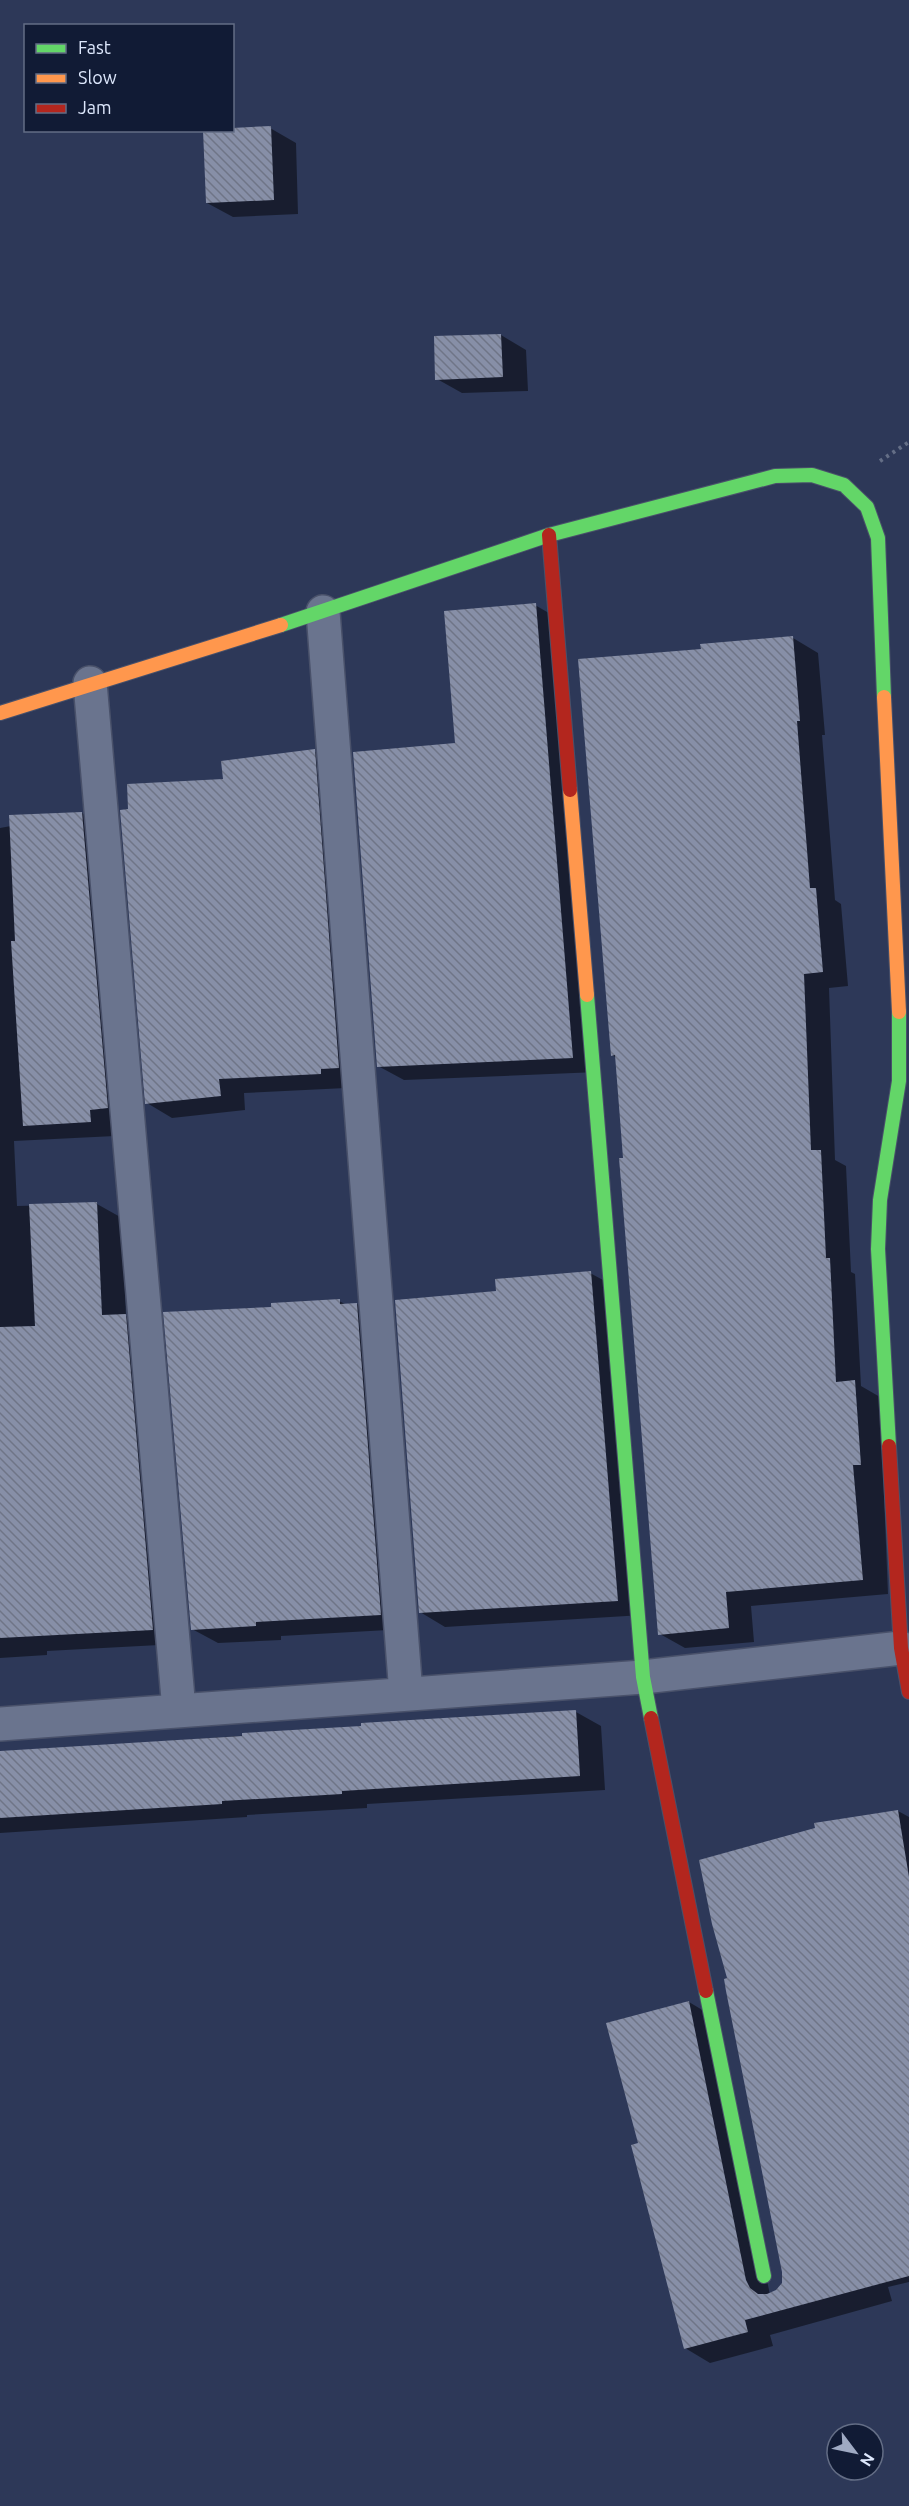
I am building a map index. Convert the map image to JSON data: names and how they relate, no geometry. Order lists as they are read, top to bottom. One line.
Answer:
{"legend":["Fast","Slow","Jam"],"north":"bottom right"}
